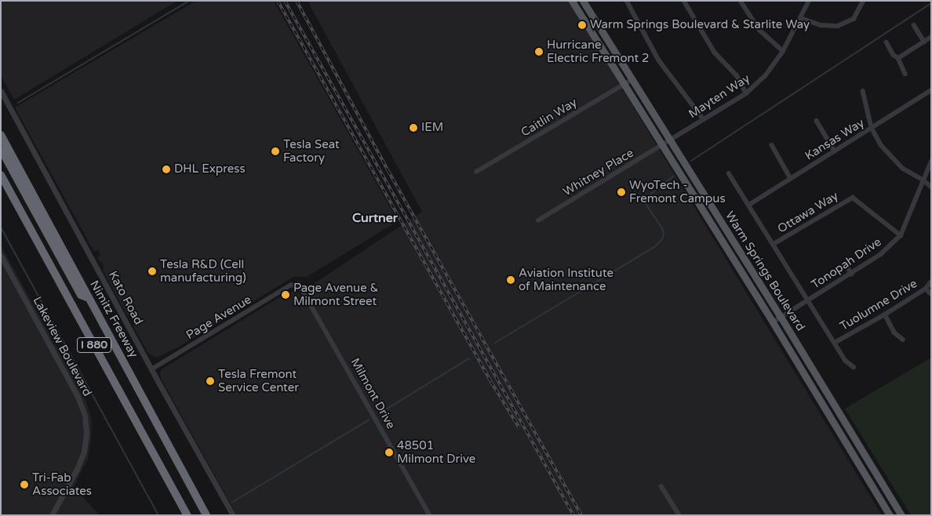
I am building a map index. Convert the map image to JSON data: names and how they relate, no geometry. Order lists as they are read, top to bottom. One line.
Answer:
{"streets":{"highway":["Nimitz Freeway","I 880"],"main road":["Warm Springs Boulevard"],"street":["Mayten Way","Caitlin Way","Kansas Way","Whitney Place","Ottawa Way","Tonopah Drive","Kato Road","Tuolumne Drive","Page Avenue","Lakeview Boulevard","Milmont Drive"]},"crossings":[["Mayten Way","Whitney Place"],["Mayten Way","Warm Springs Boulevard"],["Caitlin Way","Warm Springs Boulevard"],["Whitney Place","Warm Springs Boulevard"],["Ottawa Way","Tonopah Drive"],["Tonopah Drive","Warm Springs Boulevard"],["Kato Road","Page Avenue"],["Page Avenue","Milmont Drive"],["Nimitz Freeway","I 880"]],"districts":["Curtner"],"places":["Warm Springs Boulevard & Starlite Way","Hurricane Electric Fremont 2","IEM","Tesla Seat Factory","DHL Express","WyoTech - Fremont Campus","Tesla R&D (Cell manufacturing)","Aviation Institute of Maintenance","Page Avenue & Milmont Street","Tesla Fremont Service Center","48501 Milmont Drive","Tri-Fab Associates"]}
